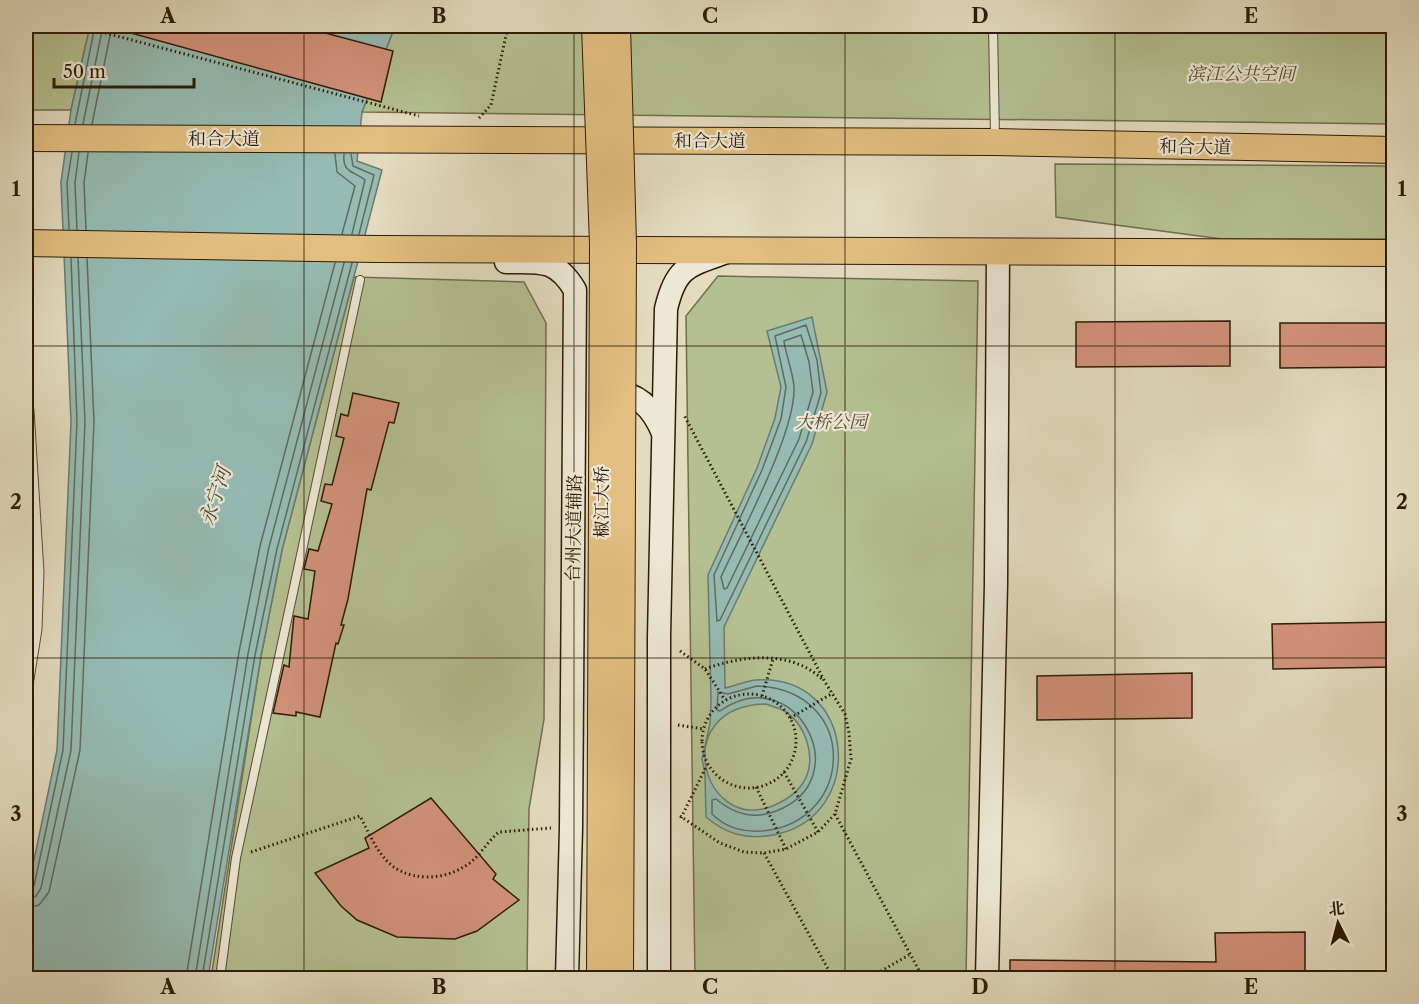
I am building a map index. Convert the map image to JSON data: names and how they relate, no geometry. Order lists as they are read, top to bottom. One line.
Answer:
{"streets":{"main road":["和合大道","椒江大桥","台州大道辅路"]},"water":["永宁河"],"parks":["滨江公共空间","大桥公园"],"scale_bar":"50 m","north":"top","grid":{"columns":["A","B","C","D","E"],"rows":["1","2","3"]}}
